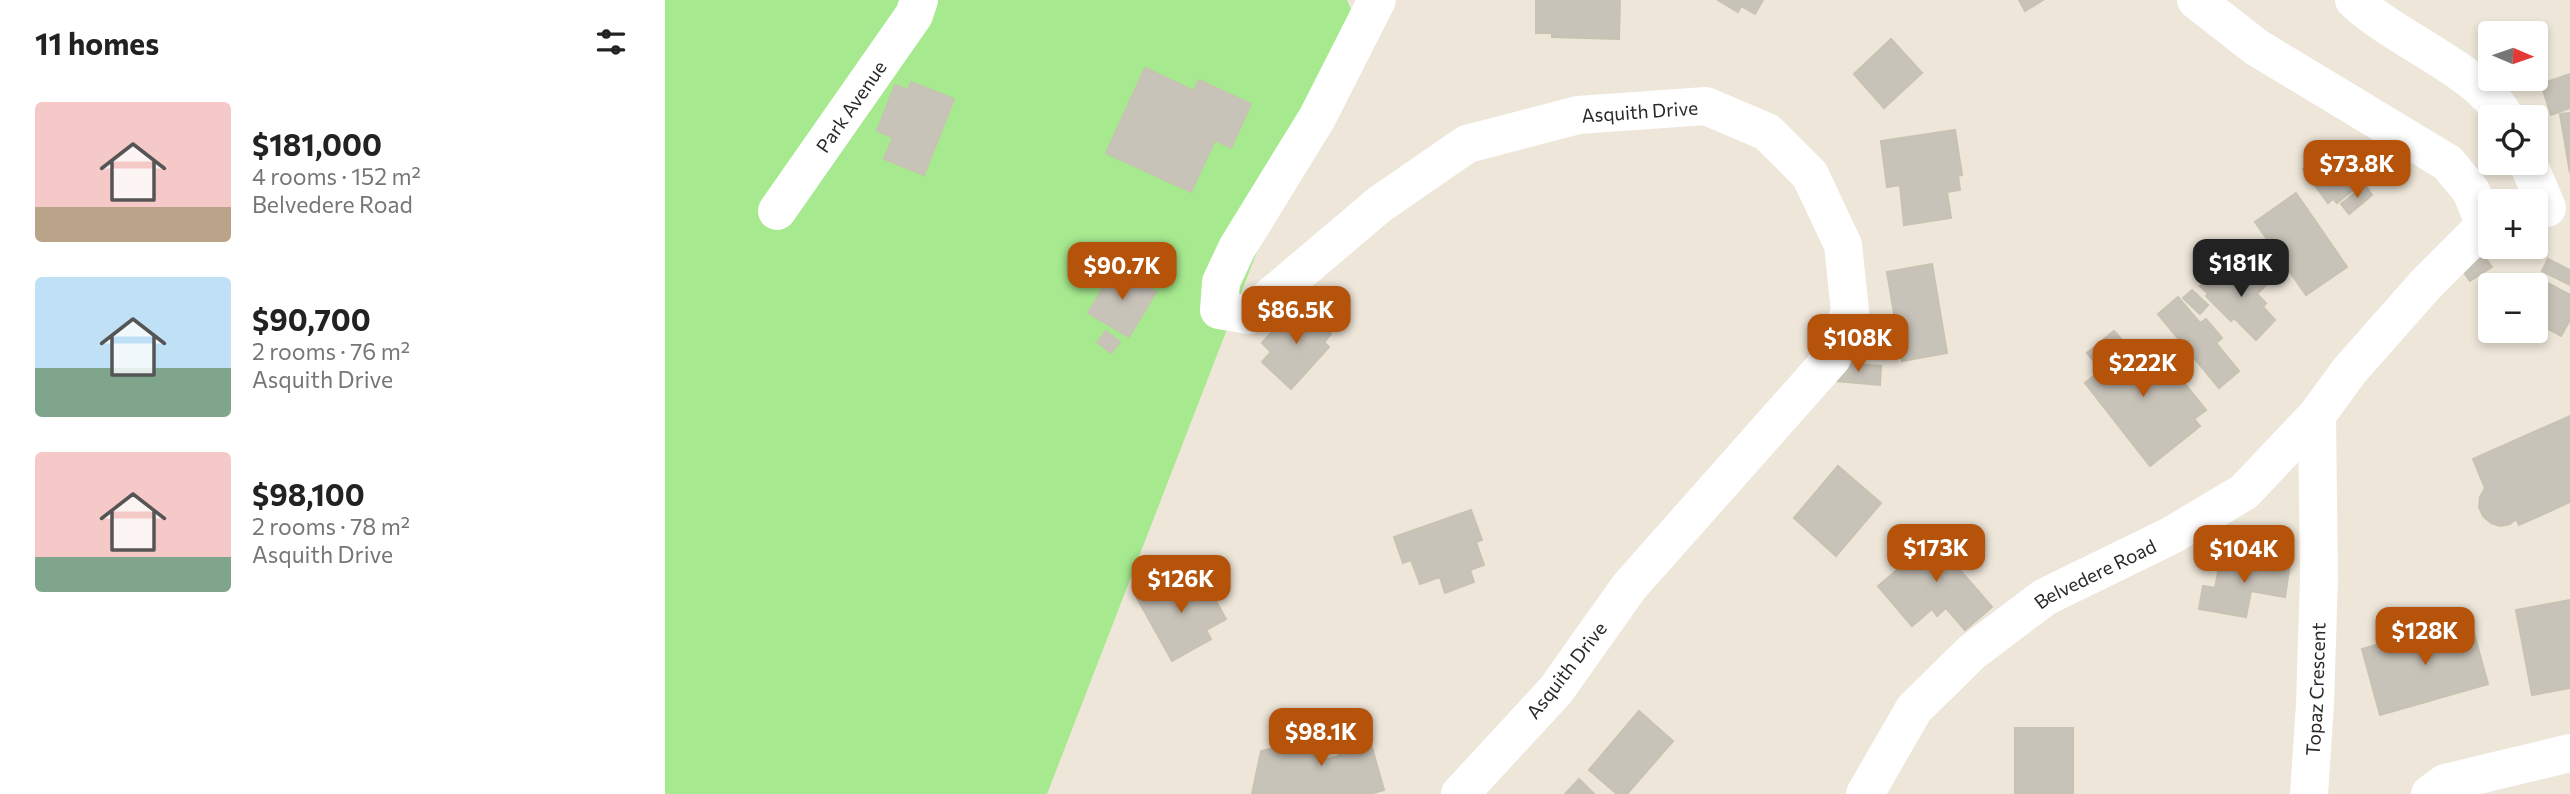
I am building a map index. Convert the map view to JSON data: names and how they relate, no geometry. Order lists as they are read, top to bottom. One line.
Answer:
{"streets":{"street":["Park Avenue","Asquith Drive","Belvedere Road","Topaz Crescent"]},"crossings":[["Belvedere Road","Topaz Crescent"]],"north":"right","page":{"heading":"11 homes","map_buttons":["+","−"],"list":[{"name":"$181,000","note":"4 rooms · 152 m² · Belvedere Road"},{"name":"$90,700","note":"2 rooms · 76 m² · Asquith Drive"},{"name":"$98,100","note":"2 rooms · 78 m² · Asquith Drive"}],"price":["$73.8K","$181K","$90.7K","$86.5K","$108K","$222K","$173K","$104K","$126K","$128K","$98.1K"]}}
